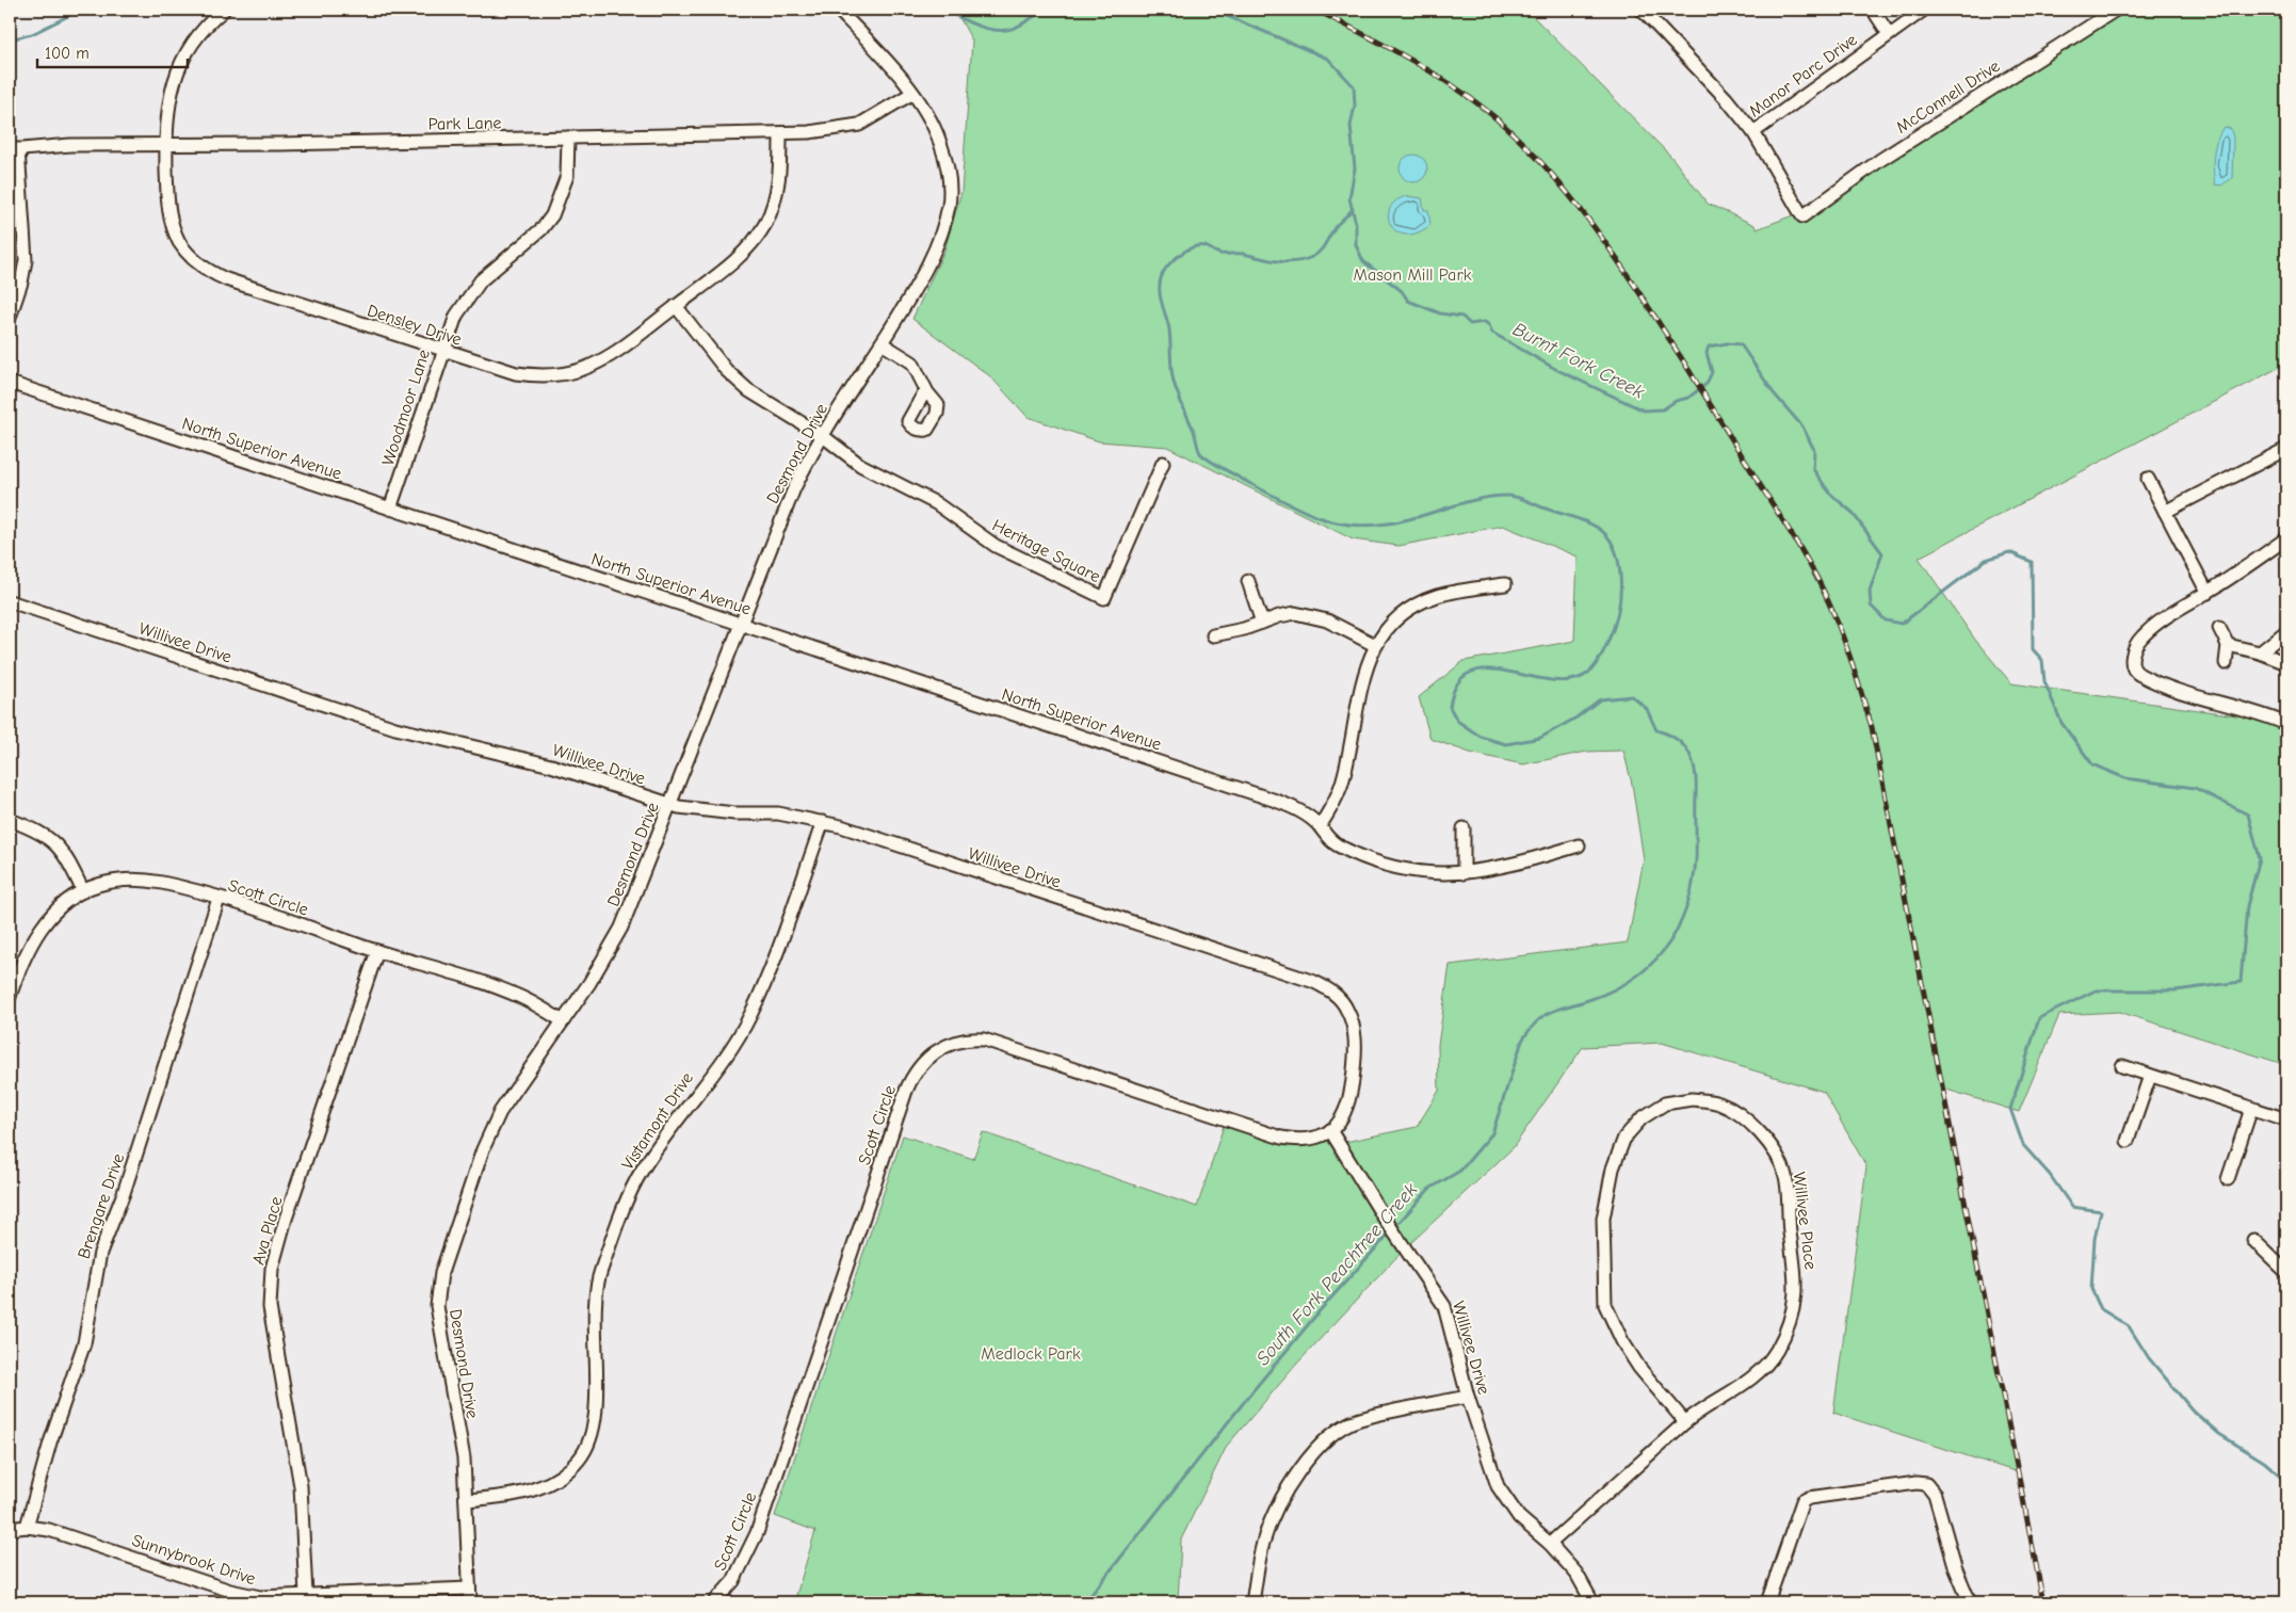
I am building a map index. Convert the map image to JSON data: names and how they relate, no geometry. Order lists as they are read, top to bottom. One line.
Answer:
{"streets":{"street":["Manor Parc Drive","McConnell Drive","Park Lane","Densley Drive","Woodmoor Lane","North Superior Avenue","Desmond Drive","Heritage Square","Willivee Drive","Scott Circle","Vistamont Drive","Brengare Drive","Willivee Place","Ava Place","Sunnybrook Drive"]},"crossings":[["Manor Parc Drive","McConnell Drive"],["Park Lane","Densley Drive"],["Park Lane","Woodmoor Lane"],["Park Lane","Desmond Drive"],["Densley Drive","Woodmoor Lane"],["Woodmoor Lane","North Superior Avenue"],["North Superior Avenue","Desmond Drive"],["Desmond Drive","Heritage Square"],["Desmond Drive","Willivee Drive"],["Desmond Drive","Scott Circle"],["Desmond Drive","Vistamont Drive"],["Desmond Drive","Sunnybrook Drive"],["Willivee Drive","Scott Circle"],["Willivee Drive","Vistamont Drive"],["Willivee Drive","Willivee Place"],["Scott Circle","Brengare Drive"],["Scott Circle","Ava Place"],["Brengare Drive","Sunnybrook Drive"],["Ava Place","Sunnybrook Drive"]],"water":["Burnt Fork Creek","South Fork Peachtree Creek"],"parks":["Mason Mill Park","Medlock Park"],"scale_bar":"100 m"}
